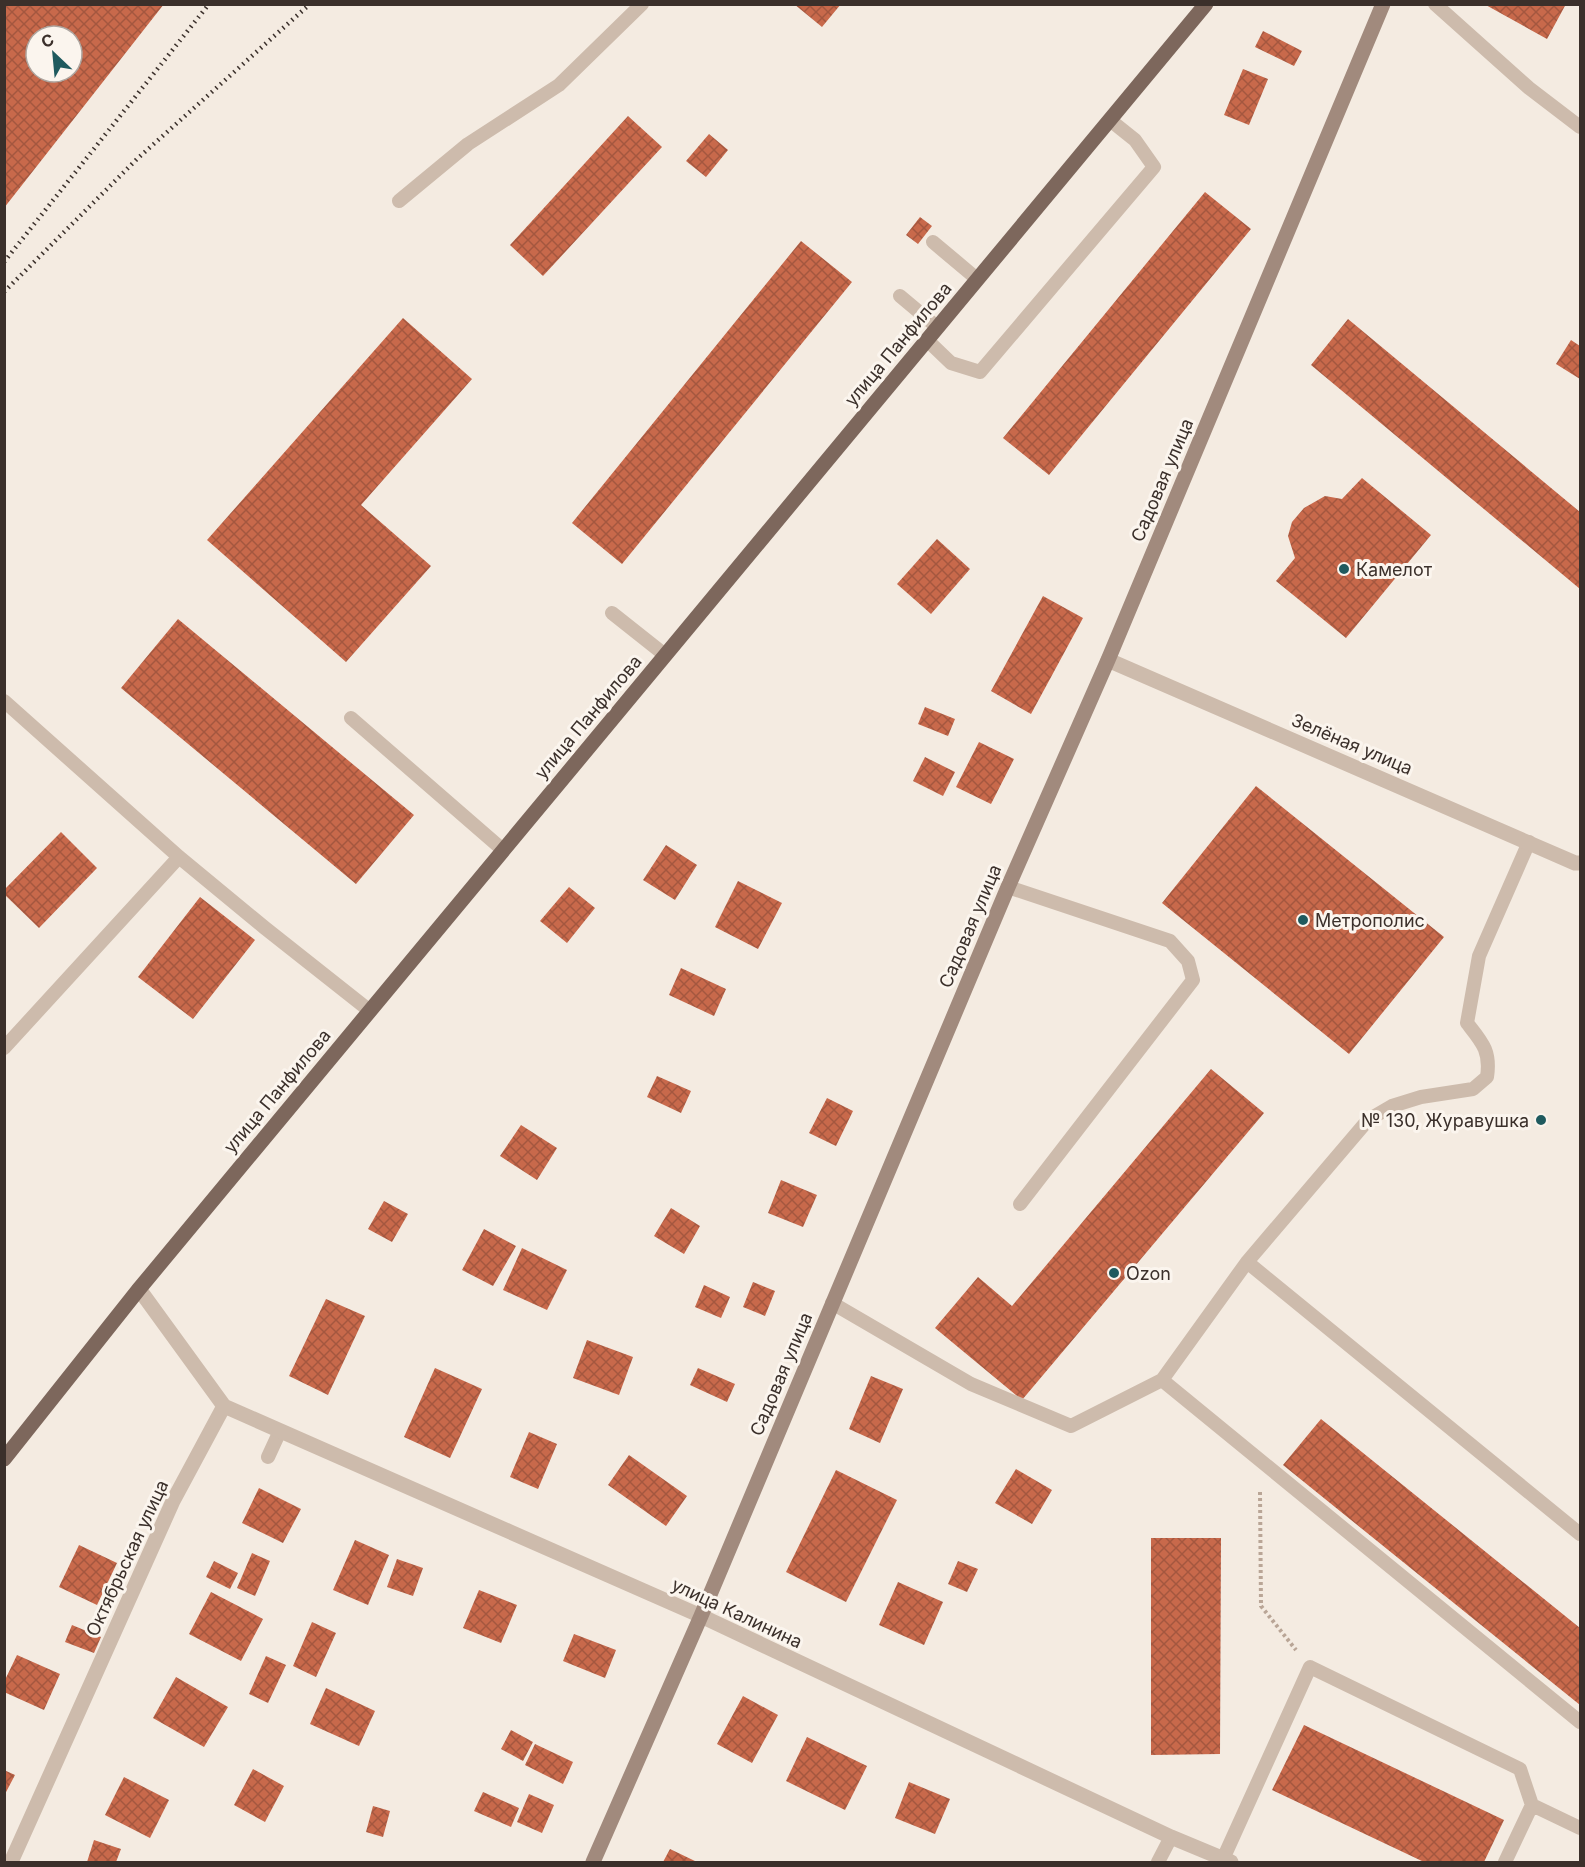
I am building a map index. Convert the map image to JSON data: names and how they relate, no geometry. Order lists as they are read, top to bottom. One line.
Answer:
{"streets":{"main road":["улица Панфилова"],"street":["Садовая улица","Зелёная улица","Октябрьская улица","улица Калинина"]},"crossings":[["Садовая улица","Зелёная улица"],["Садовая улица","улица Калинина"],["Октябрьская улица","улица Калинина"]],"places":["Камелот","Метрополис","№ 130, Журавушка","Ozon"],"north":"top left"}
